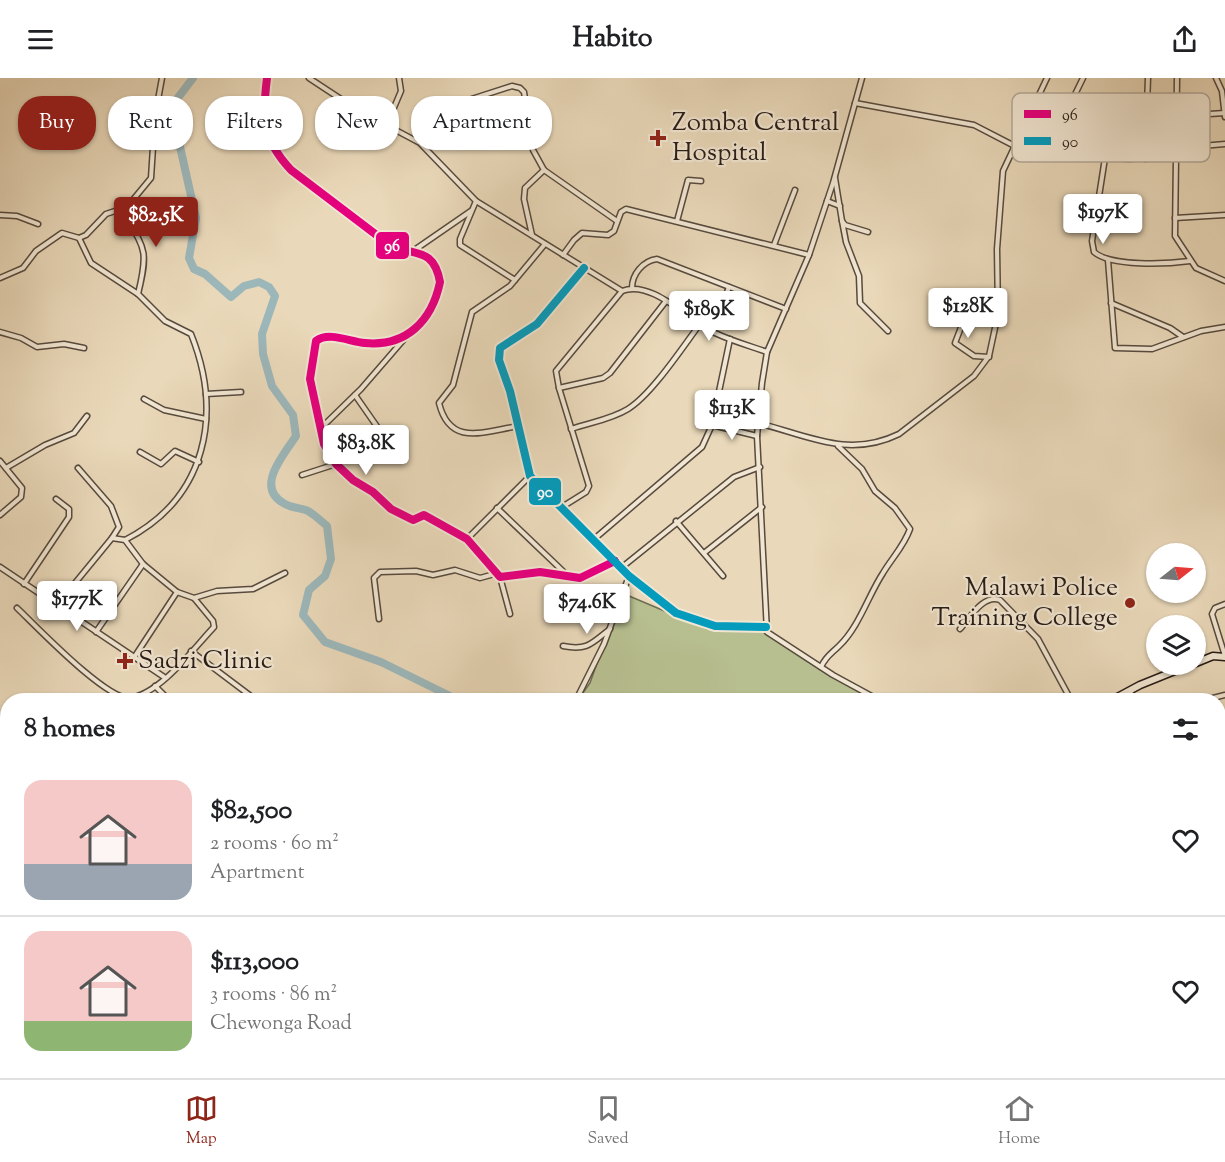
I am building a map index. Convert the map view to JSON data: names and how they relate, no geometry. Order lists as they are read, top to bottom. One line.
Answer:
{"places":{"health":["Zomba Central Hospital","Sadzi Clinic"],"other":["Malawi Police Training College"]},"lines":["transit line 96","transit line 90"],"legend":["96","90"],"north":"right","page":{"header":"Habito","chip":["Buy","Rent","Filters","New","Apartment"],"price":["$197K","$82.5K","$128K","$189K","$113K","$83.8K","$177K","$74.6K"],"heading":"8 homes","list":[{"name":"$82,500","note":"2 rooms · 60 m² · Apartment"},{"name":"$113,000","note":"3 rooms · 86 m² · Chewonga Road"}],"tabs":["Map","Saved","Home"]}}
